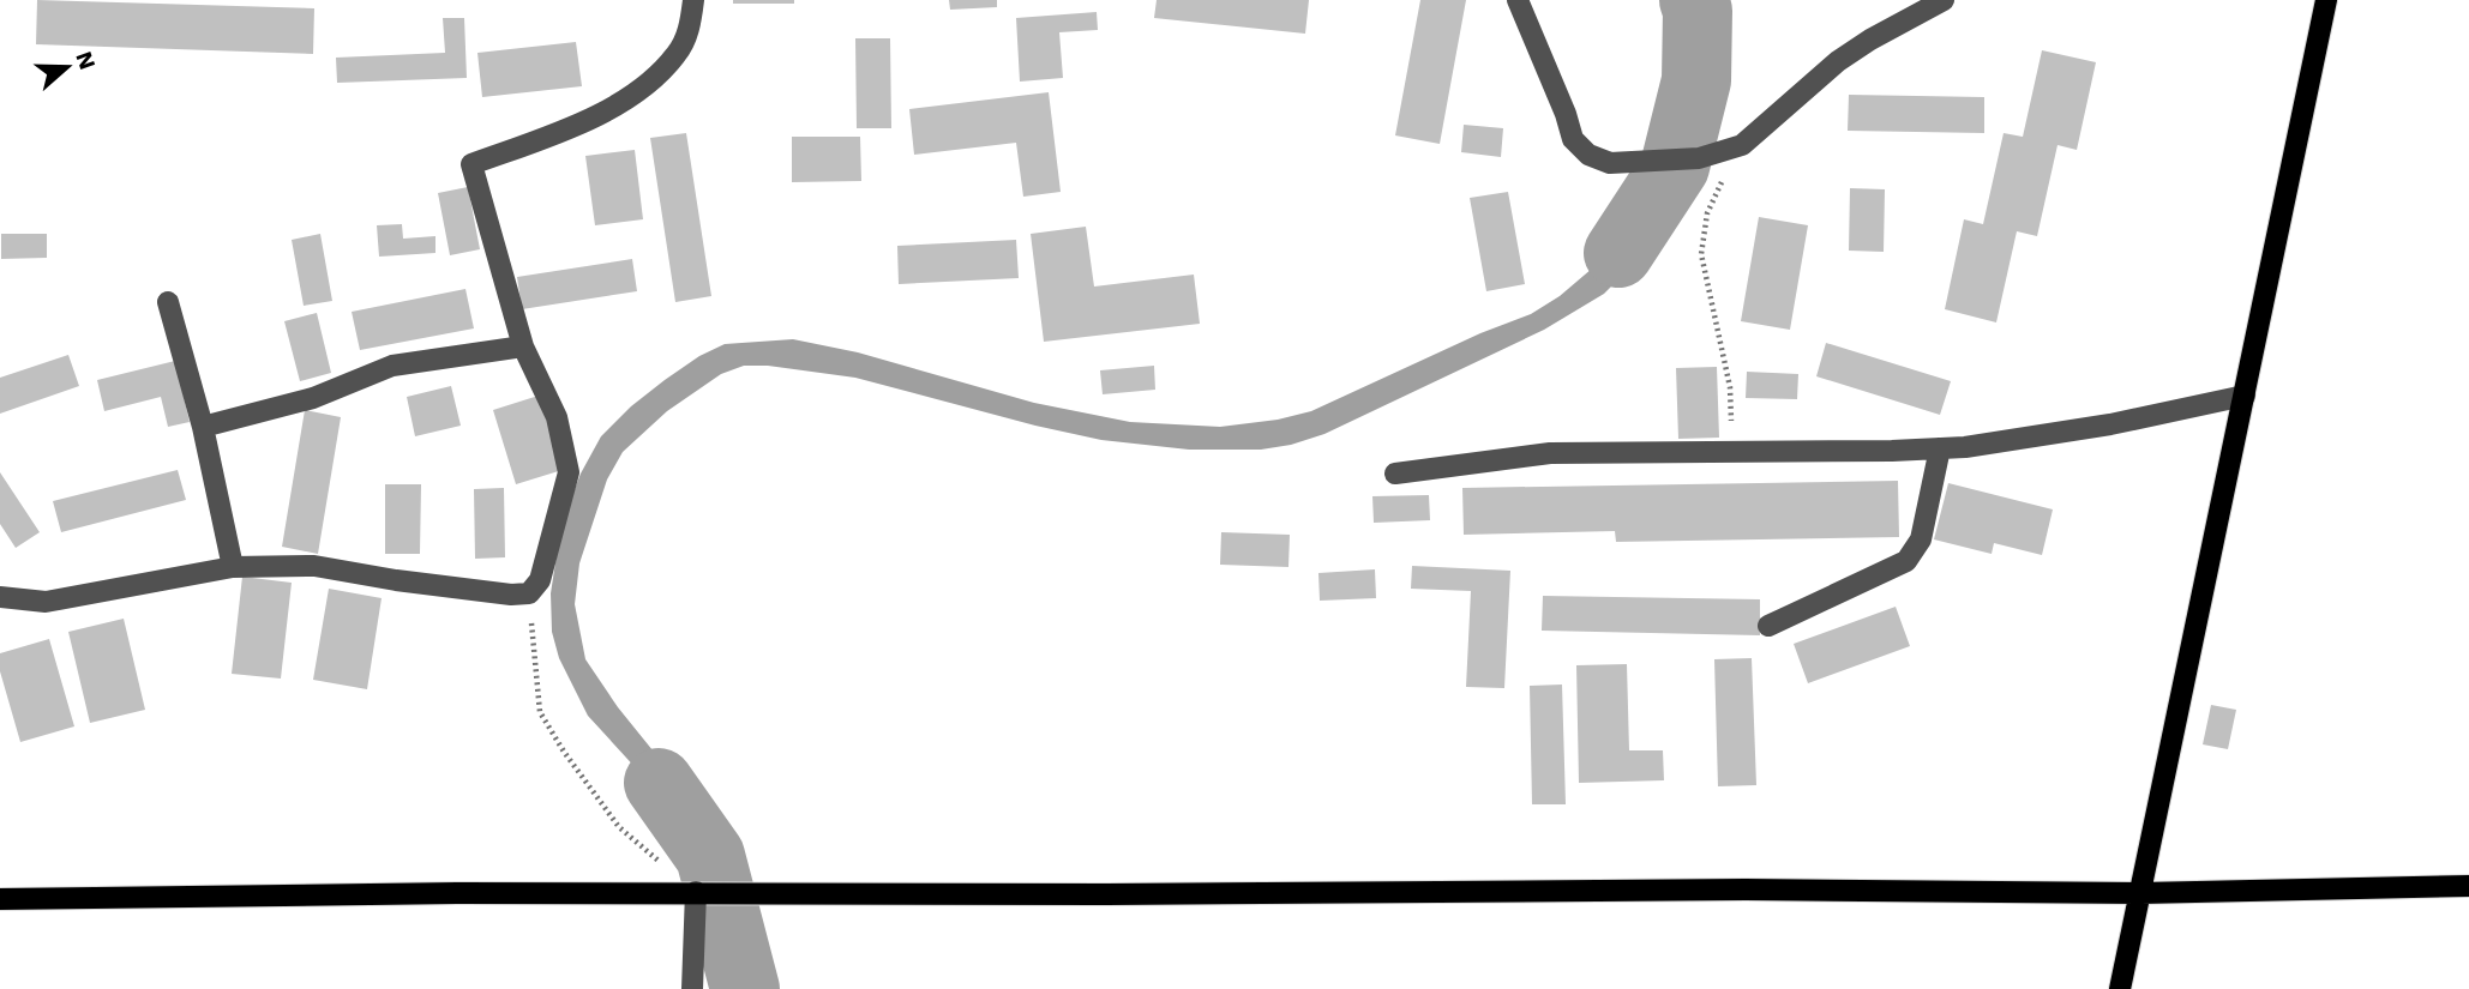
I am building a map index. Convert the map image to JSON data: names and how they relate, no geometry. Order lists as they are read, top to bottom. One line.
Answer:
{"north":"right"}
